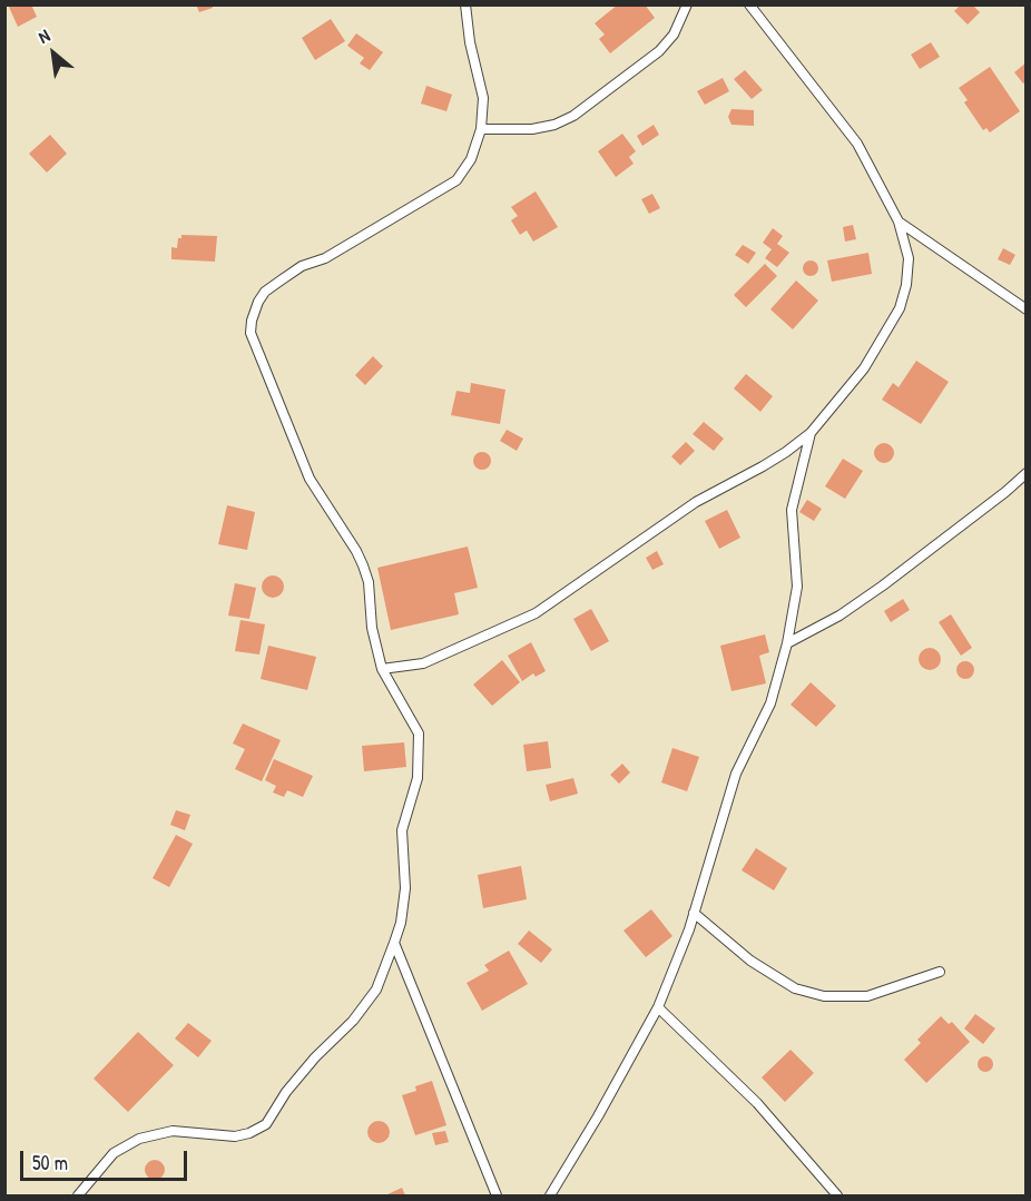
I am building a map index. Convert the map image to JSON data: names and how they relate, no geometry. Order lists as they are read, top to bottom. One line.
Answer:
{"scale_bar":"50 m","north":"top left"}
